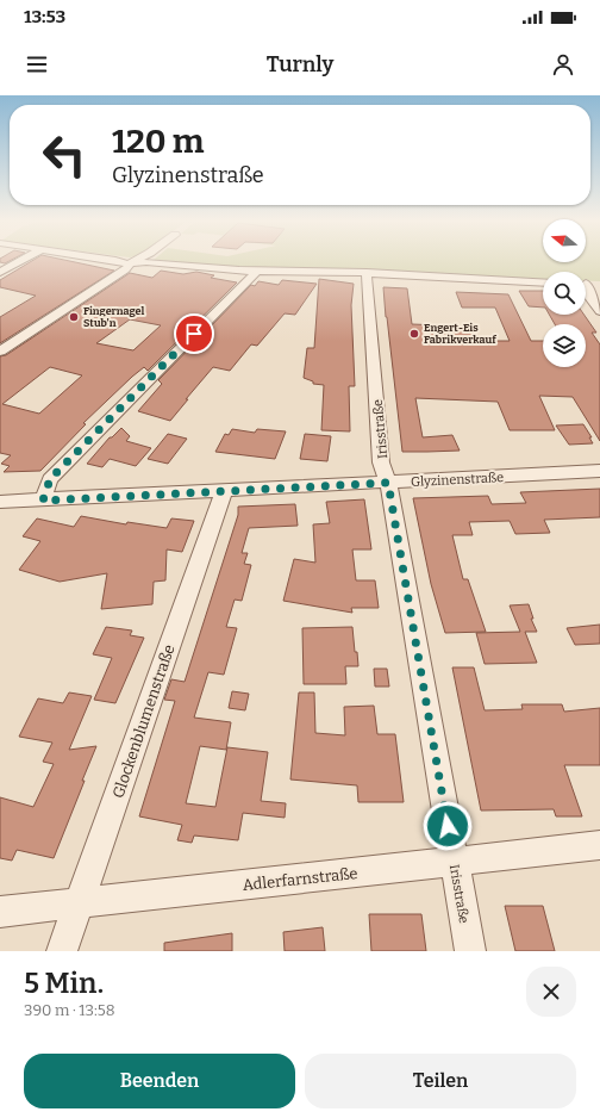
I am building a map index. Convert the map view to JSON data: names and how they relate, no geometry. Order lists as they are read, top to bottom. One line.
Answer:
{"streets":{"street":["Irisstraße","Glyzinenstraße","Glockenblumenstraße","Adlerfarnstraße"]},"crossings":[["Irisstraße","Glyzinenstraße"],["Irisstraße","Adlerfarnstraße"],["Glyzinenstraße","Glockenblumenstraße"],["Glockenblumenstraße","Adlerfarnstraße"]],"places":["Fingernagel Stub'n","Engert-Eis Fabrikverkauf"],"north":"left","page":{"status":"13:53","header":"Turnly","turn":["120 m","Glyzinenstraße"],"heading":["5 Min.","390 m · 13:58"],"buttons":["Beenden","Teilen"]}}
